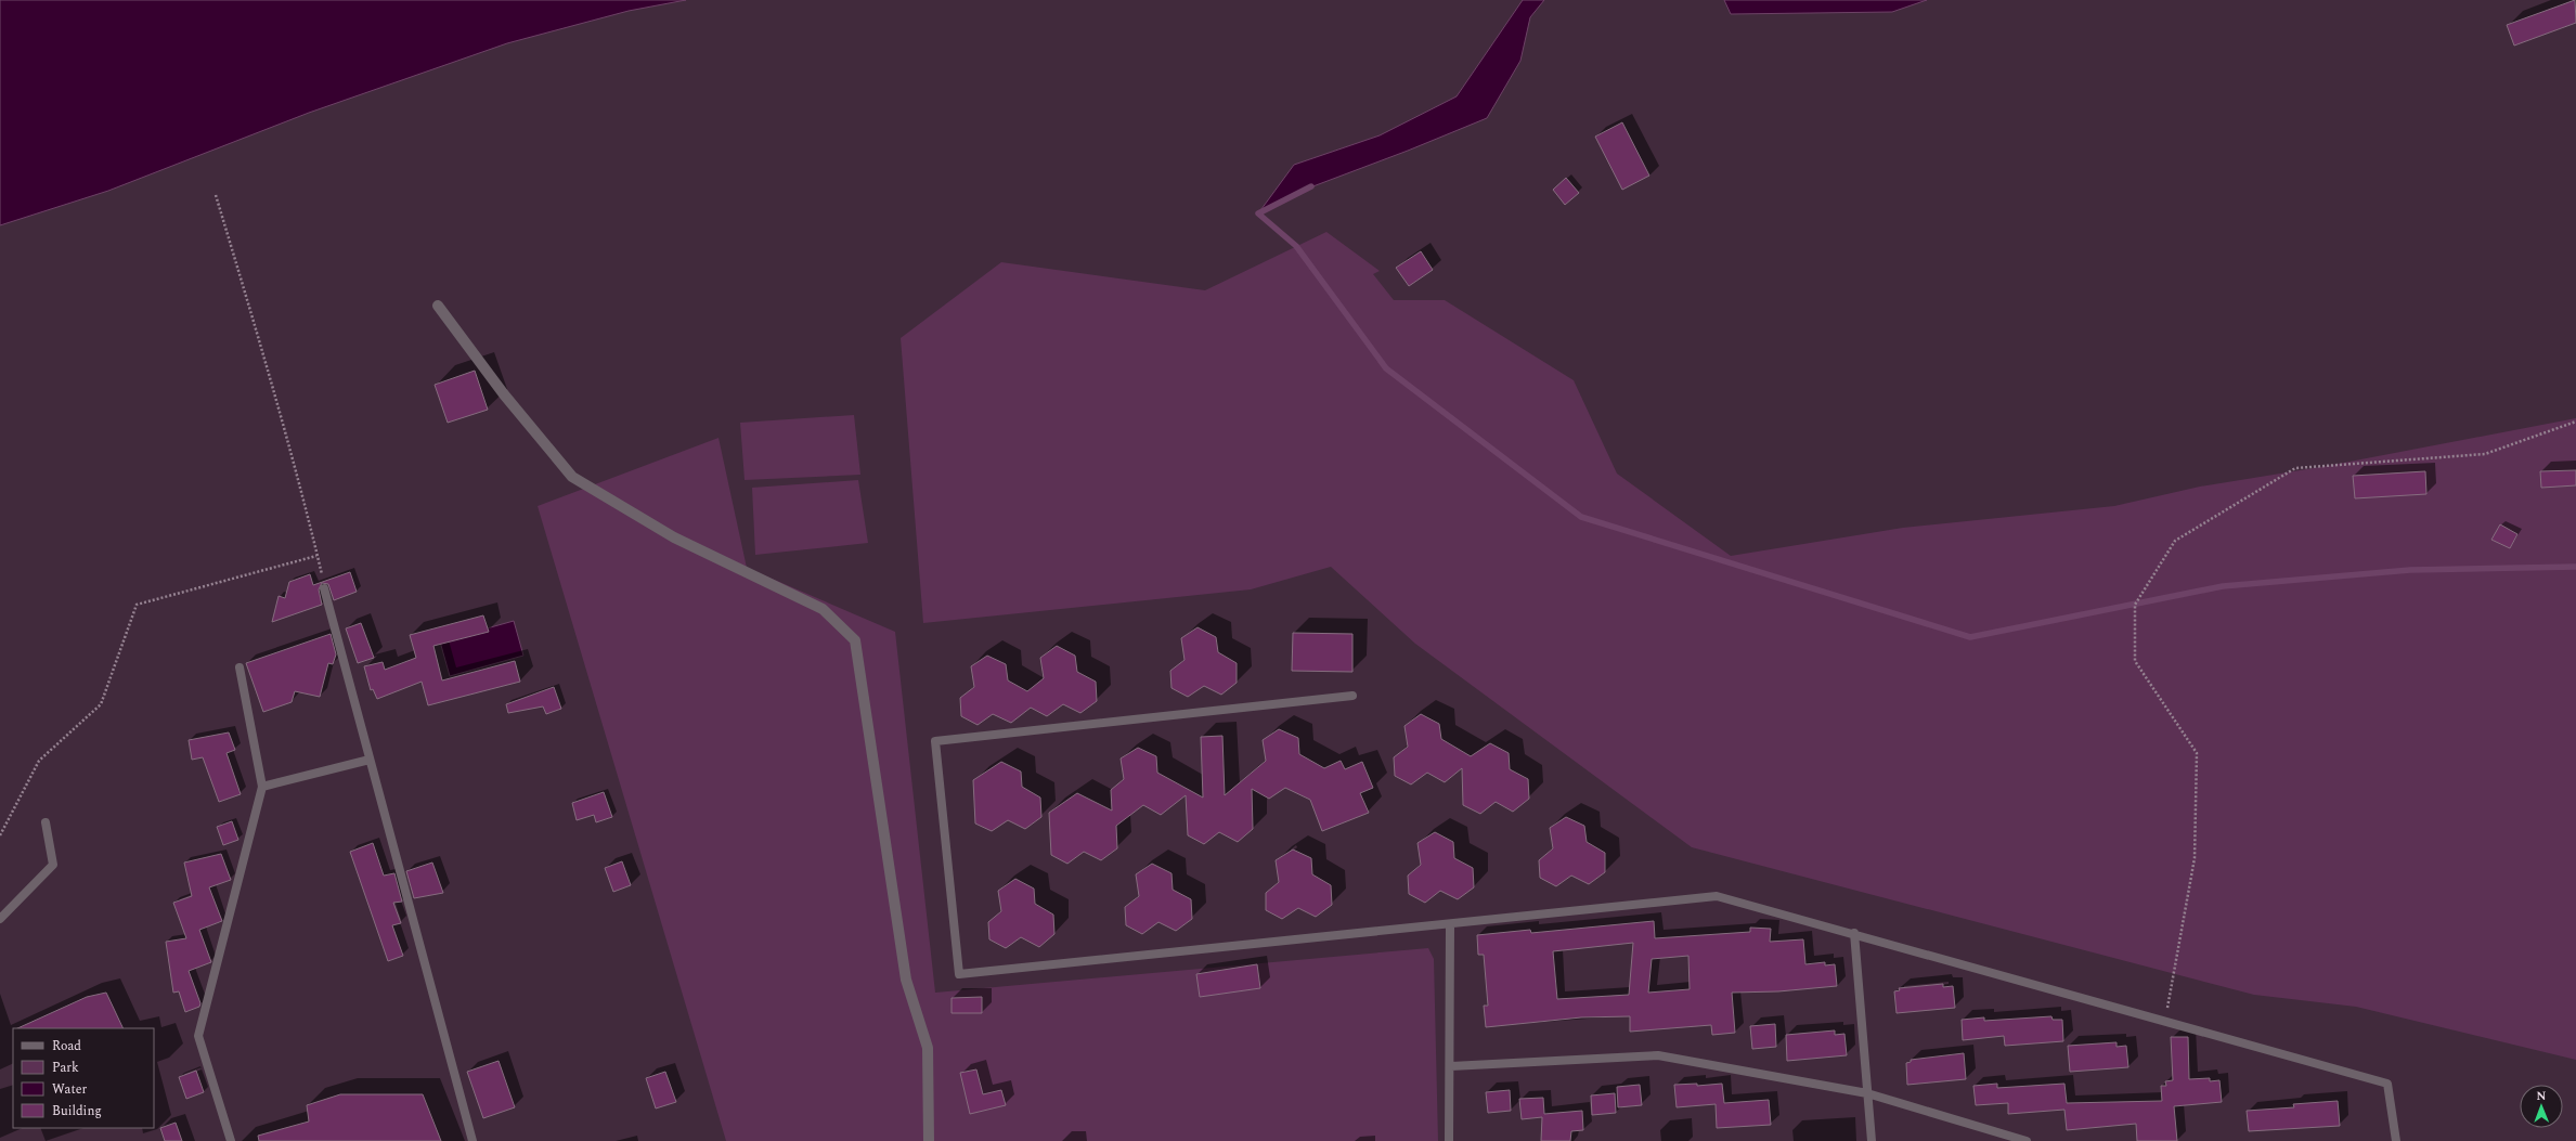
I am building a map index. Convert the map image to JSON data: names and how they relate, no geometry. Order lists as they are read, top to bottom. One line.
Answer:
{"legend":["Road","Park","Water","Building"],"north":"top"}
